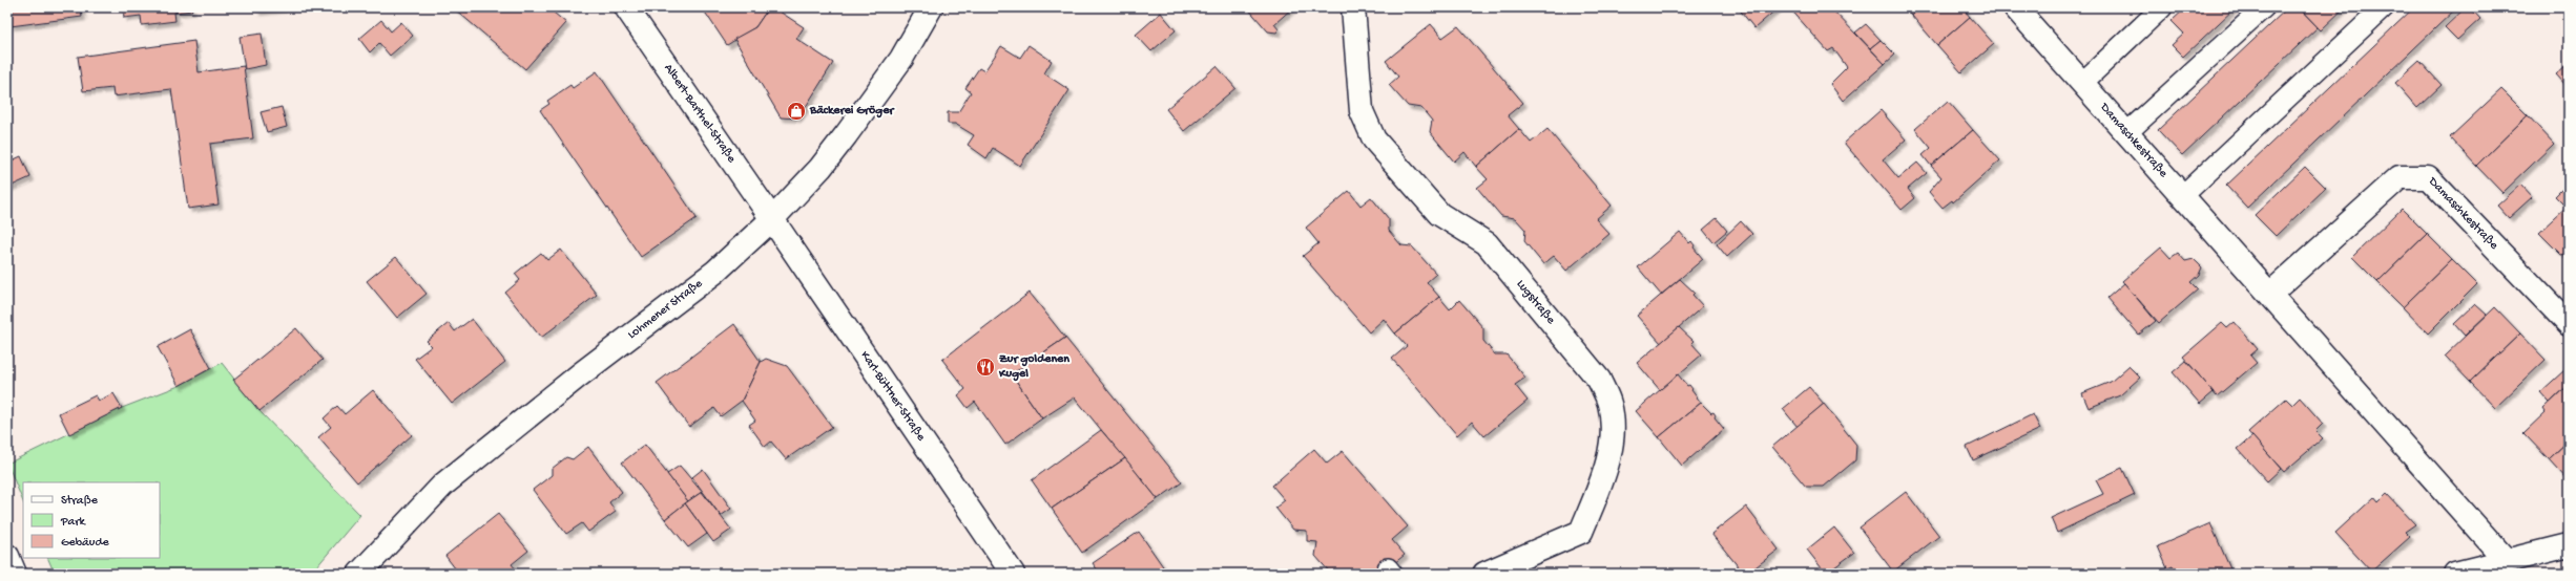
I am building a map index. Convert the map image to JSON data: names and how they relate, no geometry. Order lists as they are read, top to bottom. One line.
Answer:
{"streets":{"street":["Albert-Barthel-Straße","Damaschkestraße","Lugstraße","Lohmener Straße","Karl-Büttner-Straße"]},"crossings":[["Albert-Barthel-Straße","Lohmener Straße"],["Albert-Barthel-Straße","Karl-Büttner-Straße"],["Lohmener Straße","Karl-Büttner-Straße"]],"places":{"shop":["Bäckerei Gröger"],"restaurant":["Zur goldenen Kugel"]},"legend":["Straße","Park","Gebäude"]}
